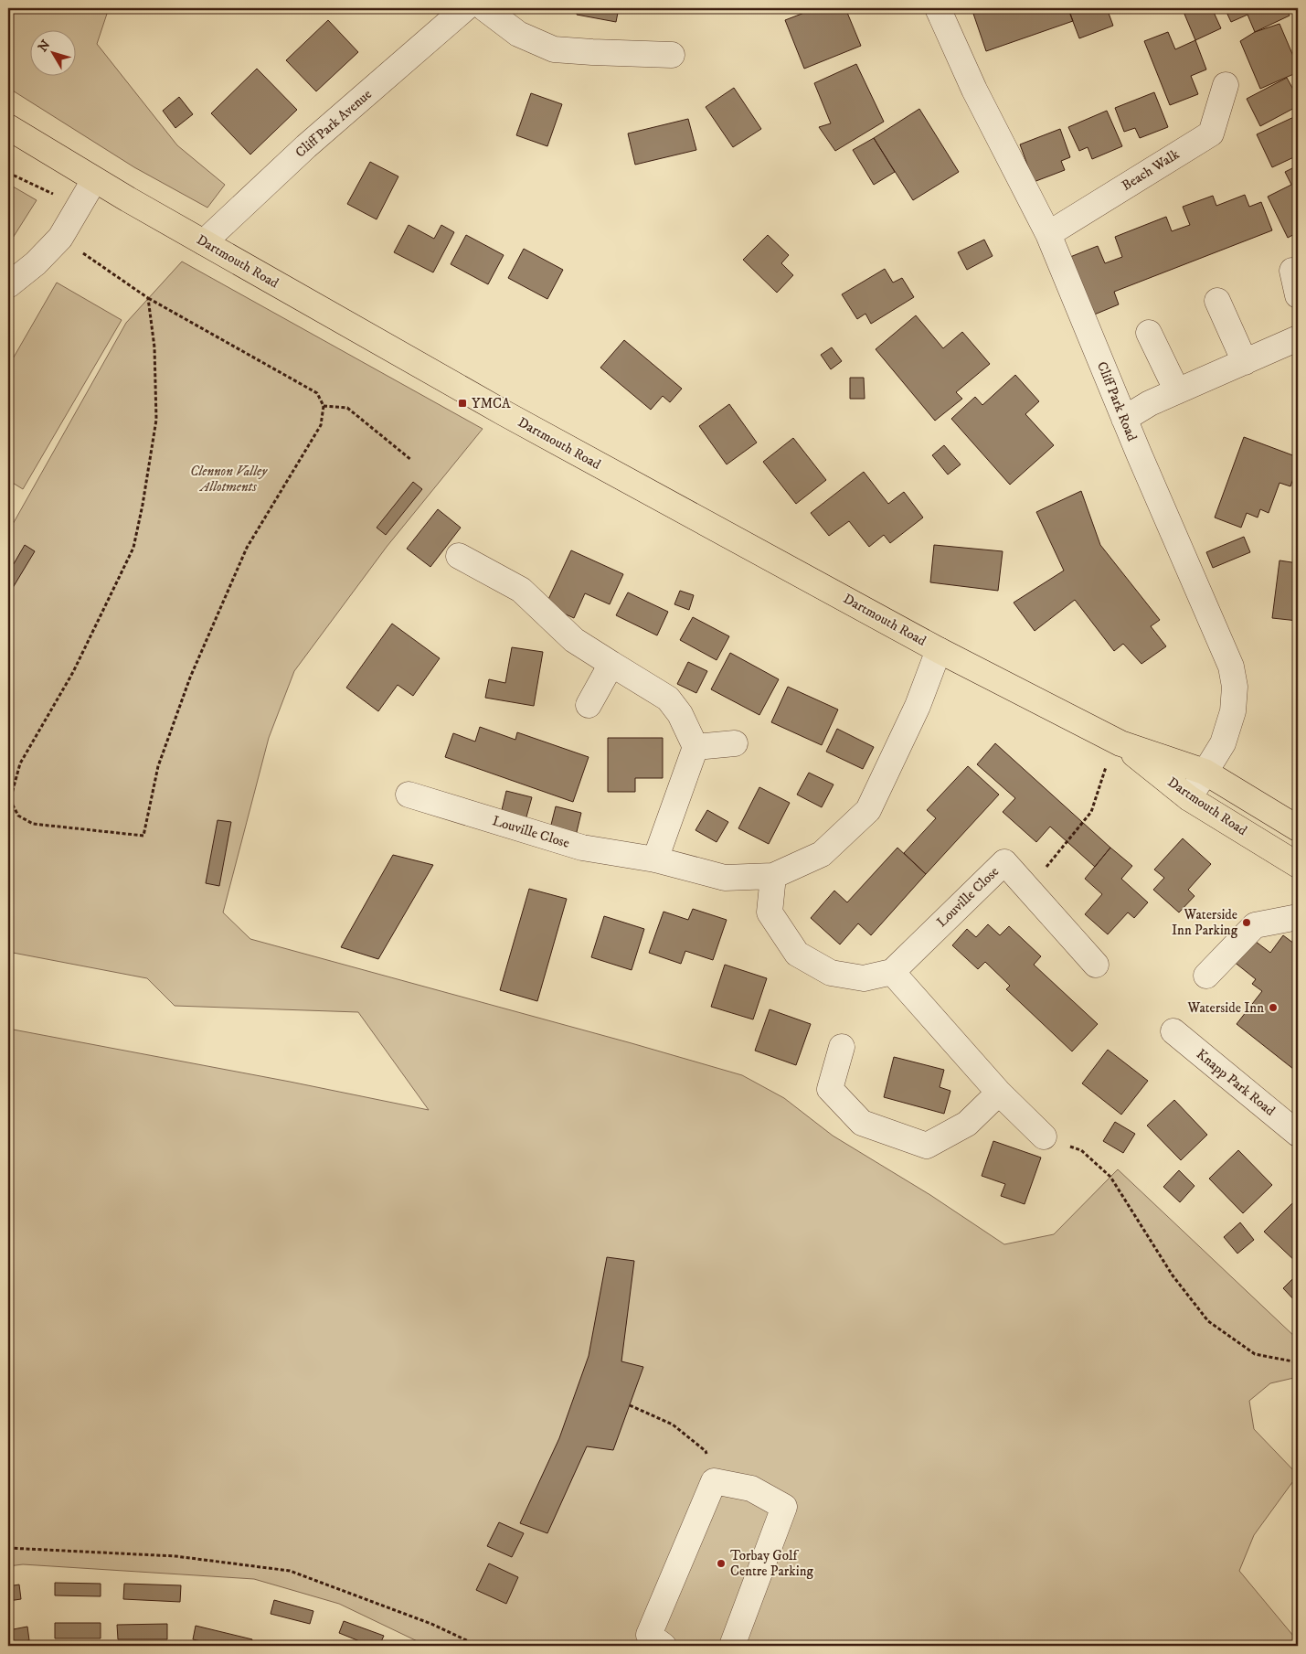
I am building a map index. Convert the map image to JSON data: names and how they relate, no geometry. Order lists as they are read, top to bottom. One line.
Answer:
{"streets":{"main road":["Dartmouth Road"],"street":["Cliff Park Avenue","Beach Walk","Cliff Park Road","Louville Close","Knapp Park Road"]},"crossings":[["Cliff Park Avenue","Dartmouth Road"],["Beach Walk","Cliff Park Road"],["Dartmouth Road","Cliff Park Road"],["Dartmouth Road","Louville Close"]],"parks":["Clennon Valley Allotments"],"places":{"transit":["YMCA"],"other":["Waterside Inn Parking","Waterside Inn","Torbay Golf Centre Parking"]},"north":"top left"}
